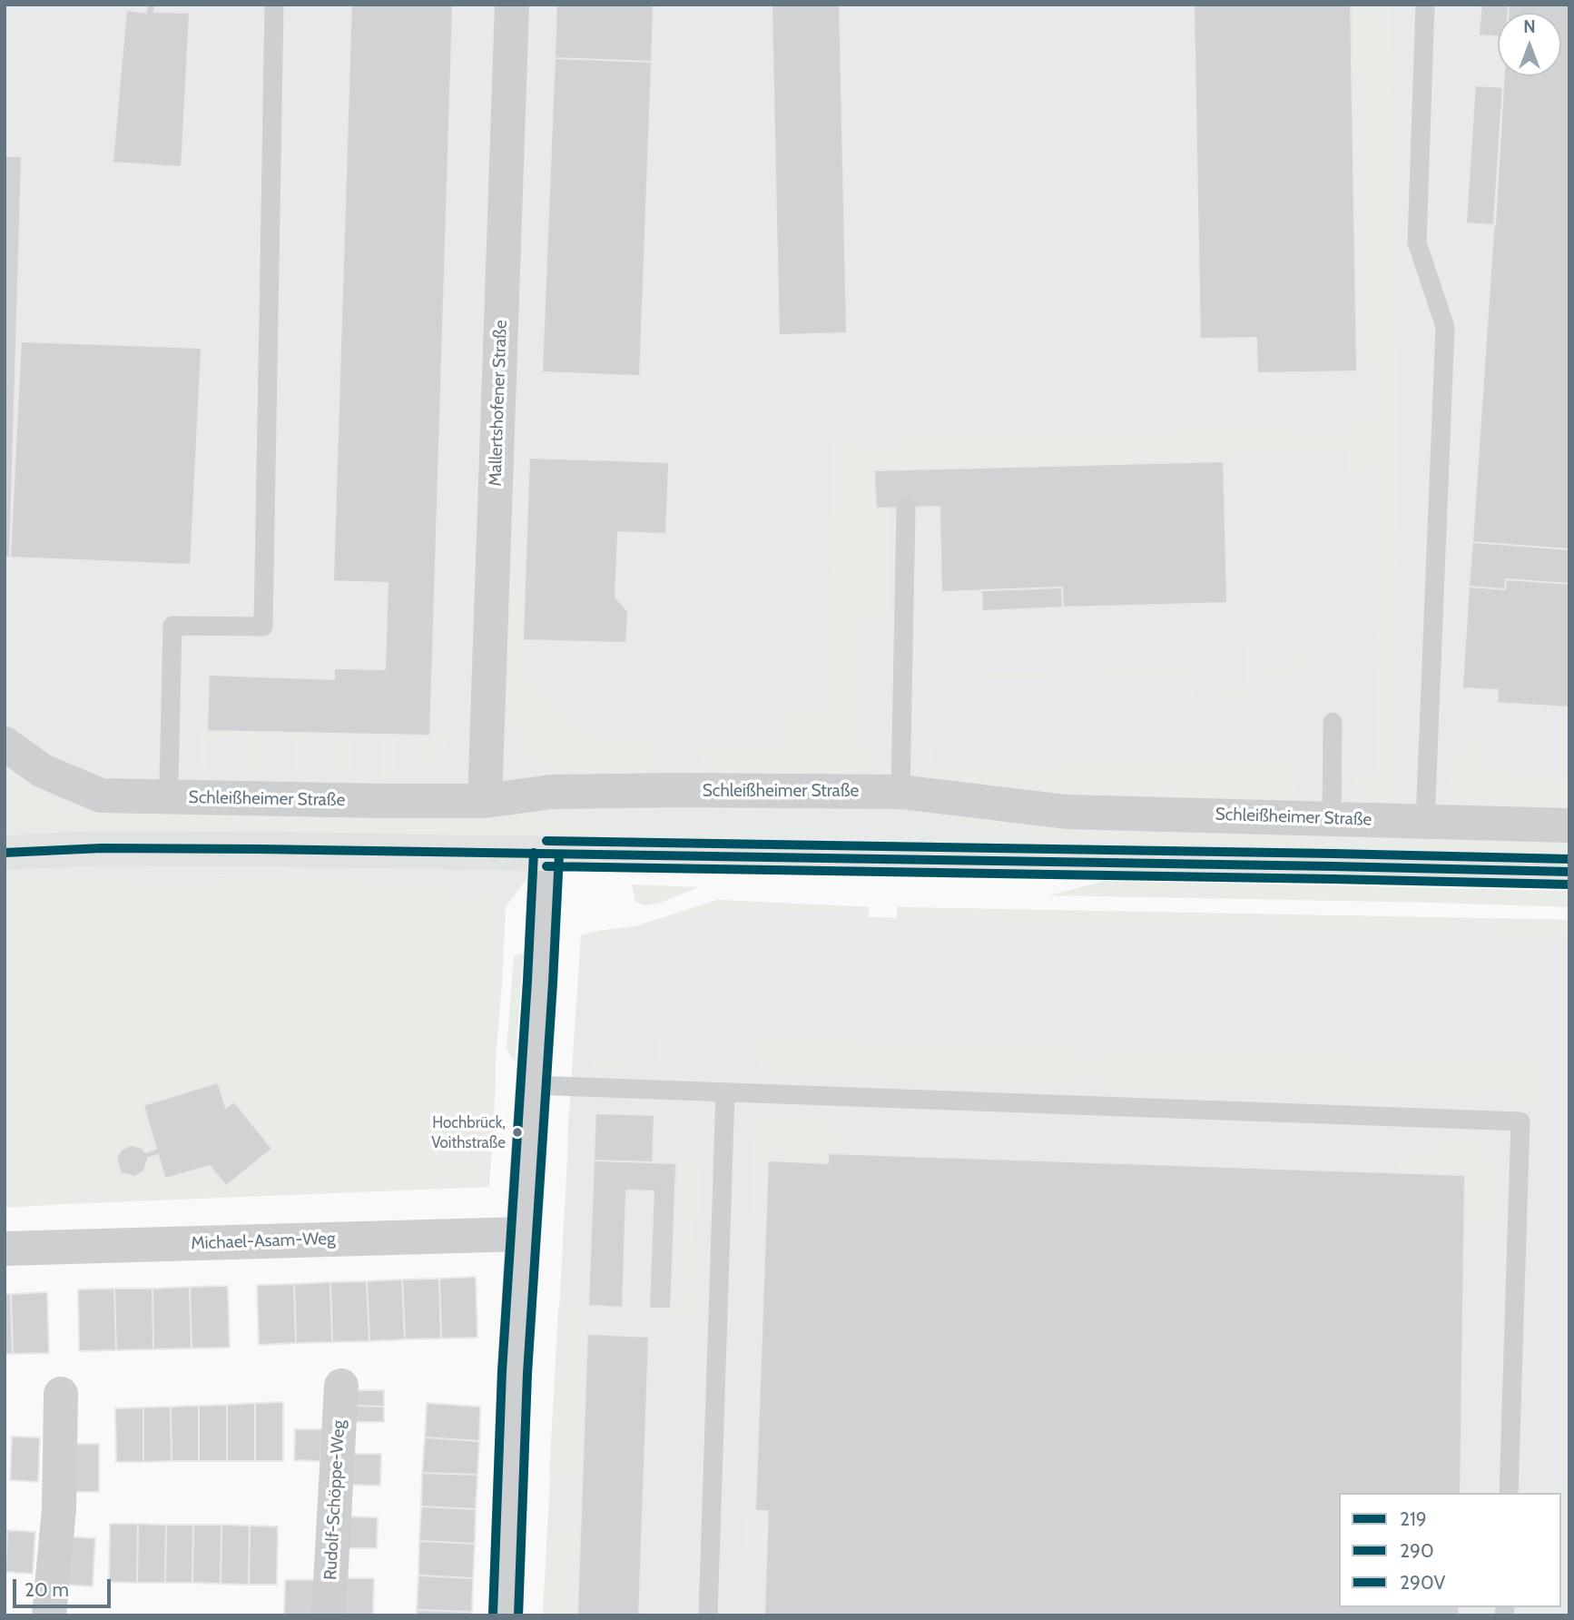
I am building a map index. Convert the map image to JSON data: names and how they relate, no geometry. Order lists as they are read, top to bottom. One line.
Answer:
{"streets":{"street":["Mallertshofener Straße","Schleißheimer Straße","Michael-Asam-Weg","Rudolf-Schöppe-Weg"]},"crossings":[["Mallertshofener Straße","Schleißheimer Straße"]],"places":["Hochbrück, Voithstraße"],"lines":["transit line 290V","transit line 219","transit line 290"],"legend":["219","290","290V"],"scale_bar":"20 m","north":"top"}
